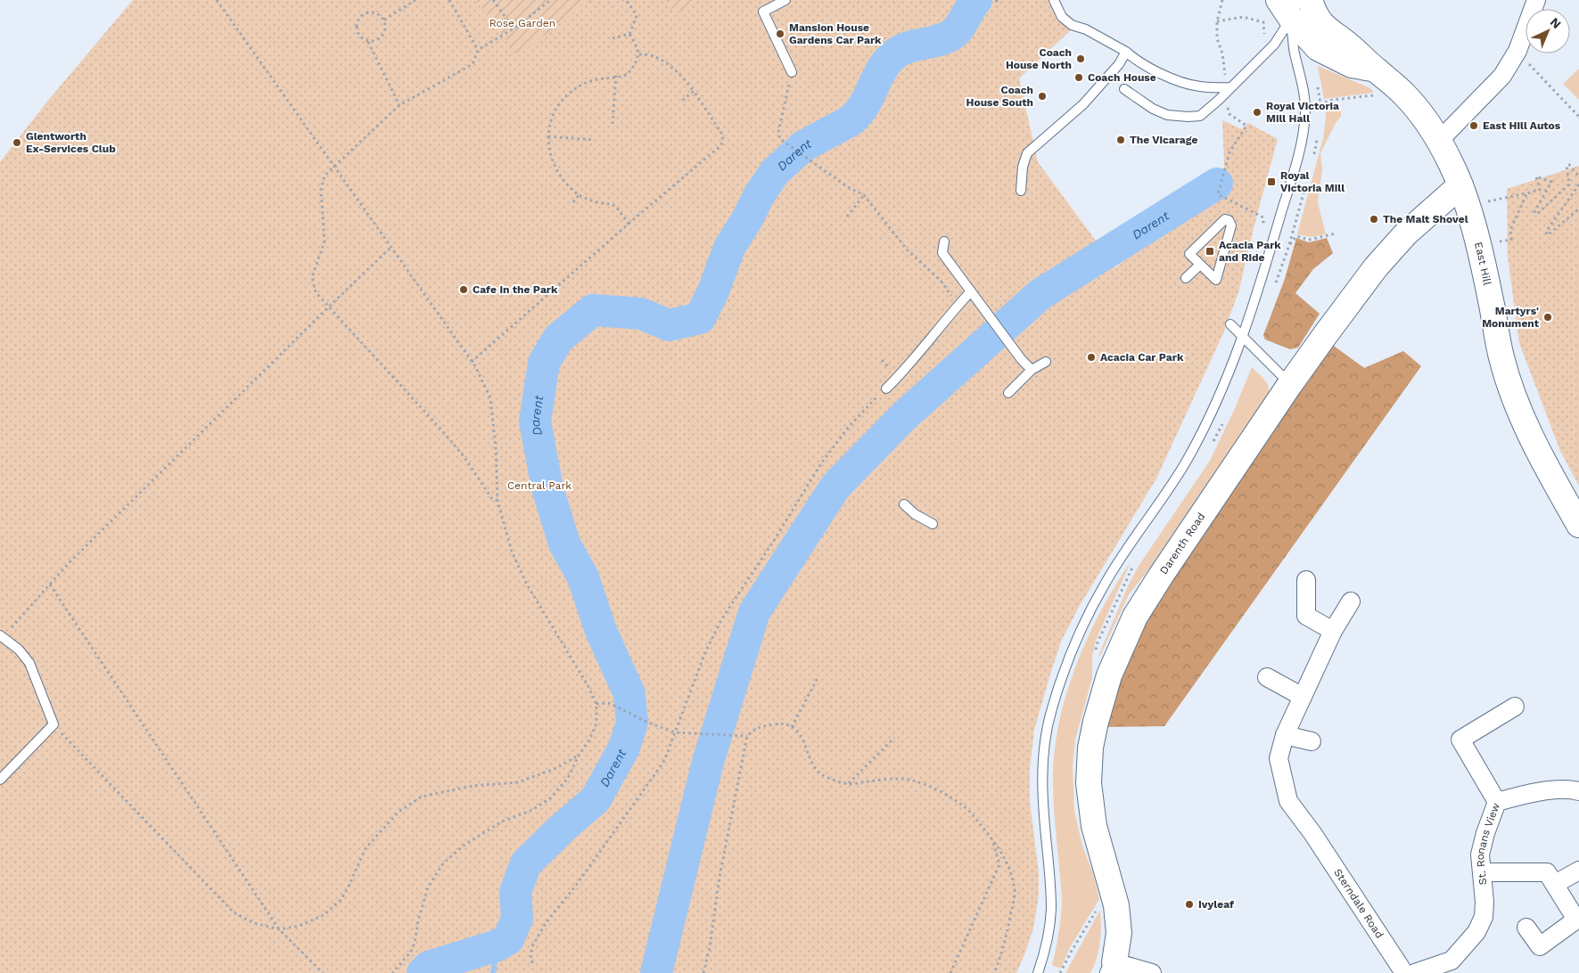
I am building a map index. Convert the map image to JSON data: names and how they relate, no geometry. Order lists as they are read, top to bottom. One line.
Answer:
{"streets":{"street":["East Hill","Darenth Road","St. Ronans View","Sterndale Road"]},"crossings":[["East Hill","Darenth Road"]],"water":["Darent"],"parks":["Rose Garden","Central Park"],"places":{"other":["Mansion House Gardens Car Park","Coach House North","Coach House","Coach House South","Royal Victoria Mill Hall","East Hill Autos","The Vicarage","Glentworth Ex-Services Club","The Malt Shovel","Cafe in the Park","Martyrs' Monument","Acacia Car Park","Ivyleaf"],"transit":["Royal Victoria Mill","Acacia Park and Ride"]},"north":"top right"}
